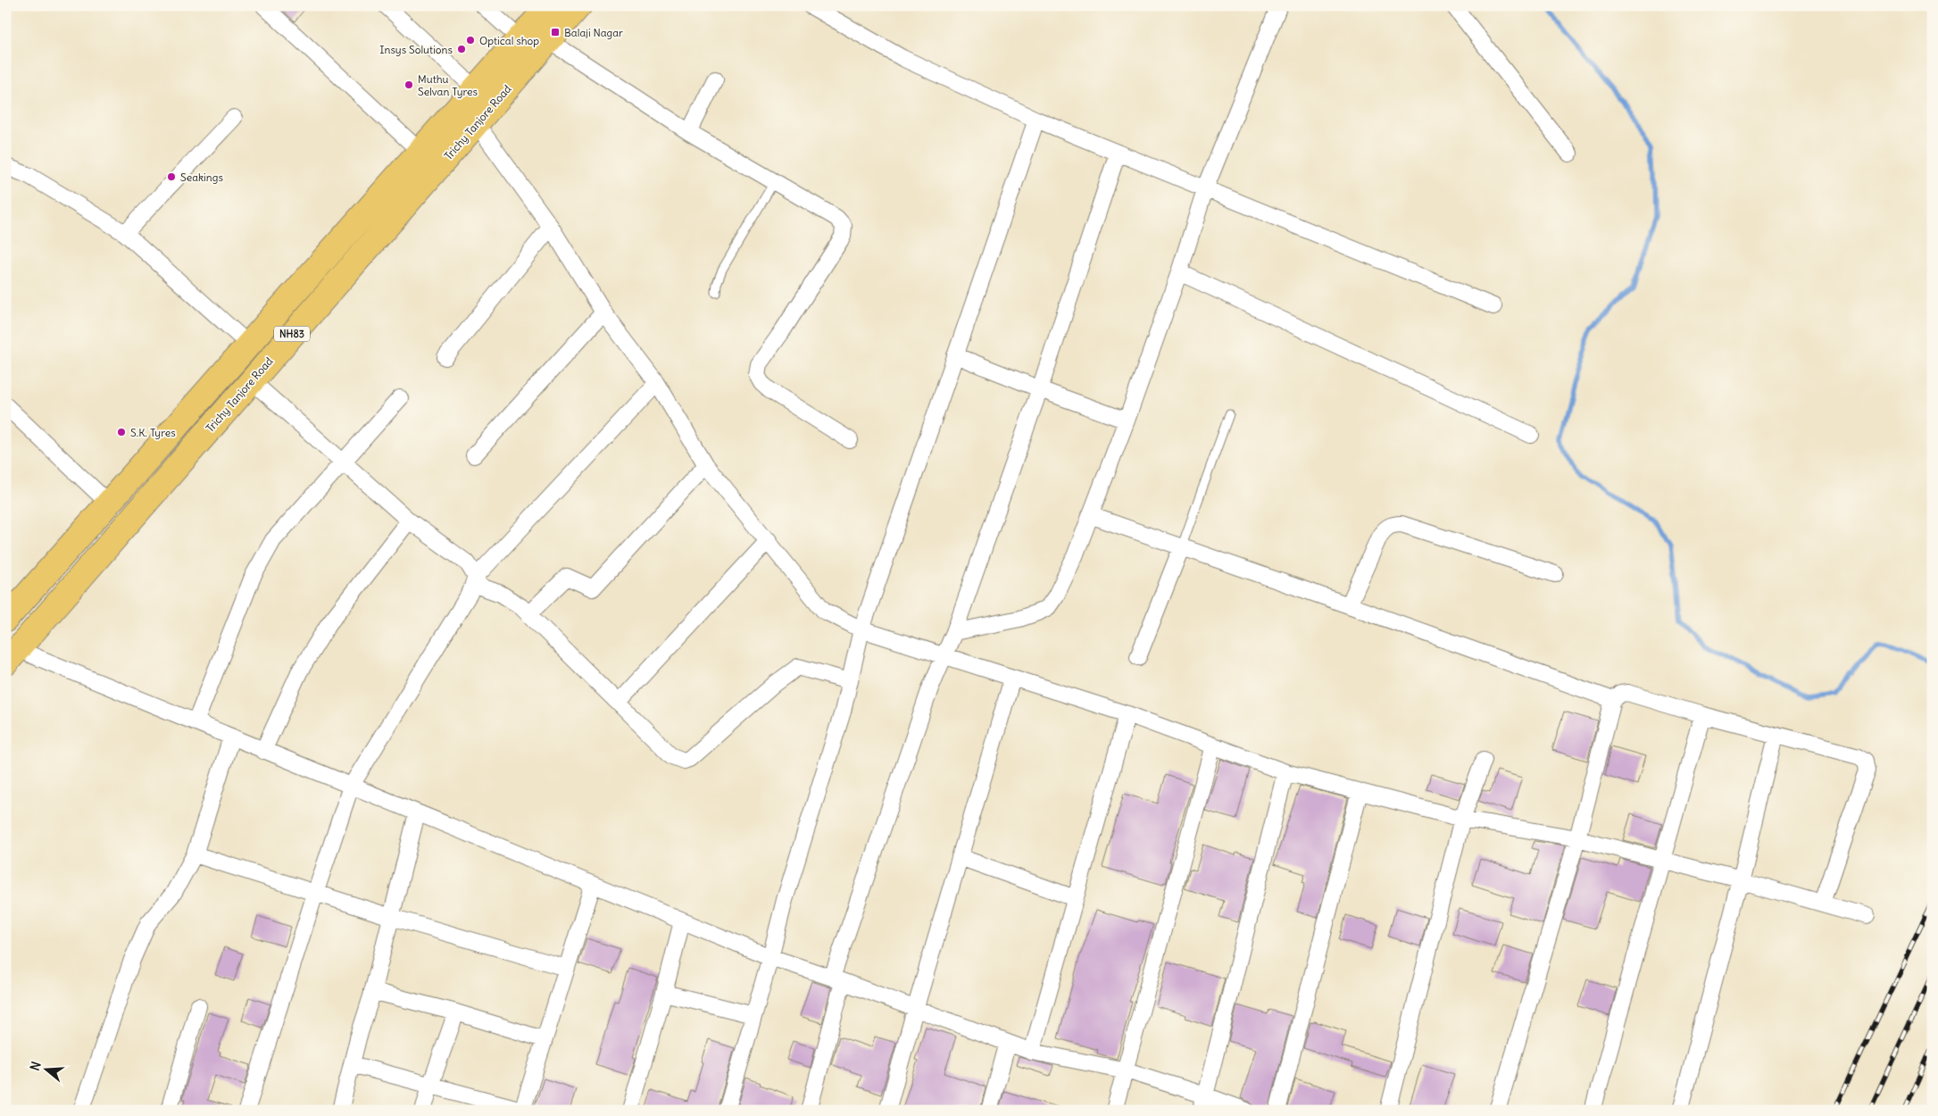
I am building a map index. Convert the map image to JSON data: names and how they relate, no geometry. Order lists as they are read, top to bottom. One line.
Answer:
{"streets":{"highway":["Trichy Tanjore Road","NH83"]},"places":{"transit":["Balaji Nagar"],"other":["Optical shop","Insys Solutions","Muthu Selvan Tyres","Seakings","S.K. Tyres"]},"north":"left"}
